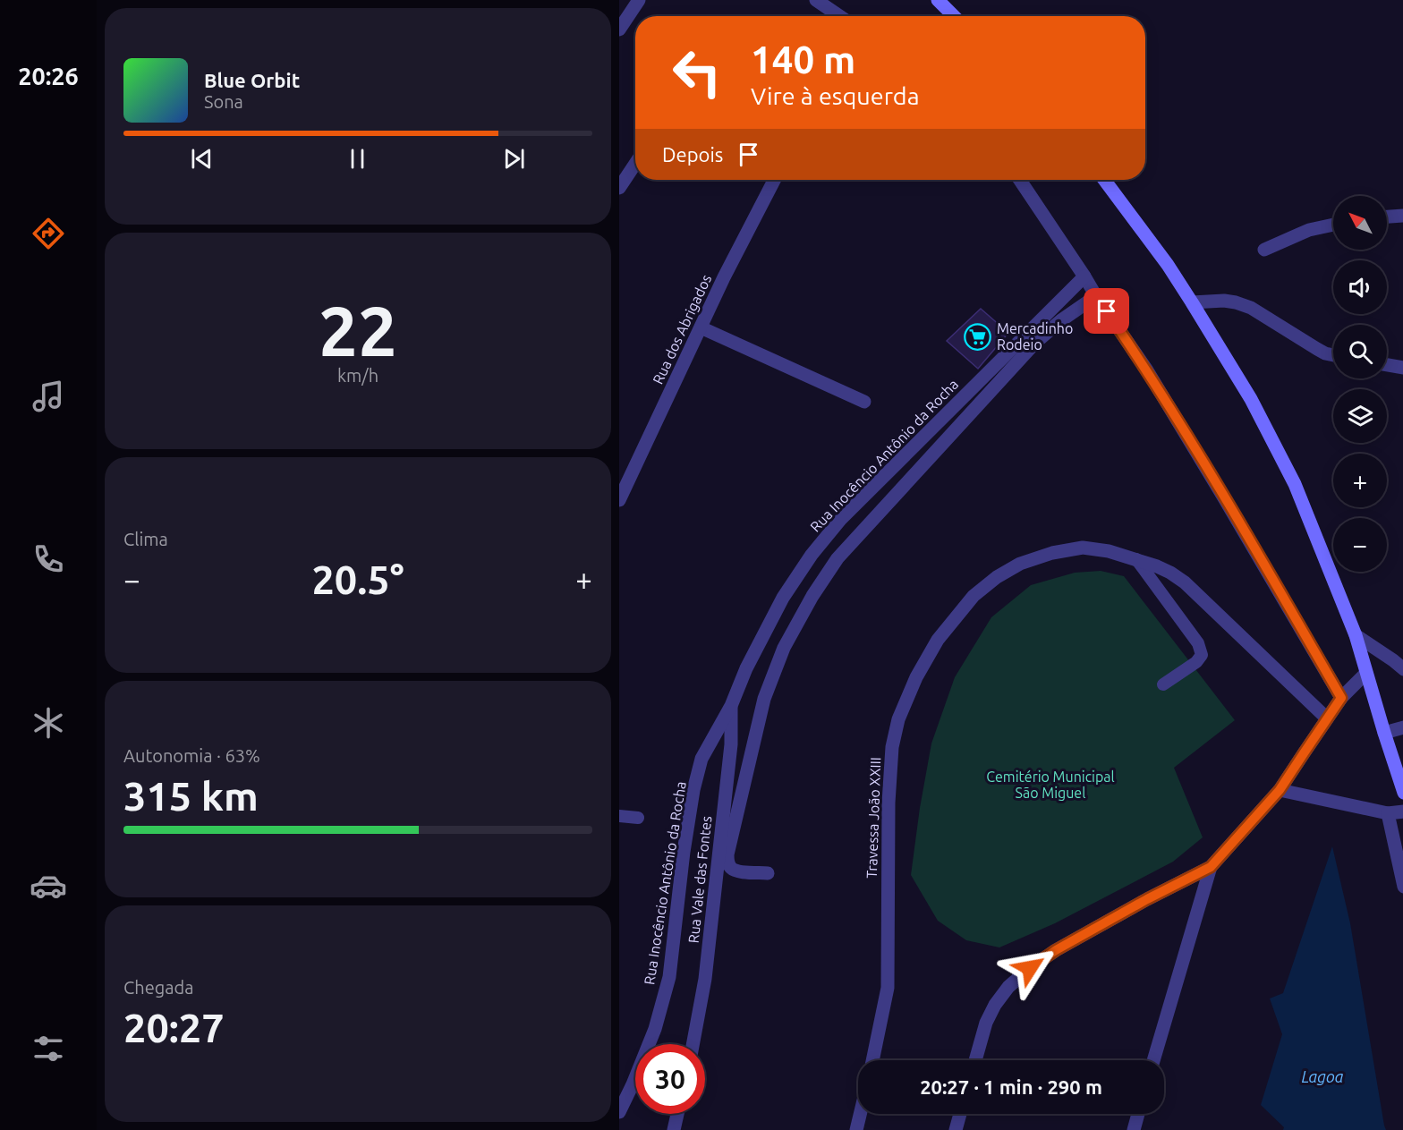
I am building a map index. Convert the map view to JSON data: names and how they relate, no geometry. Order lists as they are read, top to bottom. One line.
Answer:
{"streets":{"street":["Rua dos Abrigados","Rua Inocêncio Antônio da Rocha","Travessa João XXIII","Rua Vale das Fontes"]},"crossings":[["Rua Inocêncio Antônio da Rocha","Rua Vale das Fontes"]],"water":["Lagoa"],"parks":["Cemitério Municipal São Miguel"],"places":{"supermarket":["Mercadinho Rodeio"]},"north":"top left","page":{"tabs":"20:26","turn":["140 m","Vire à esquerda"],"song":["Blue Orbit","Sona"],"then":"Depois","map_buttons":["+","−"],"tile":[["22","km/h"],"Clima",["Autonomia · 63%","315 km"],["Chegada","20:27"]],"heat":["−","20.5°","+"],"limit":"30","trip":"20:27 · 1 min · 290 m"}}
